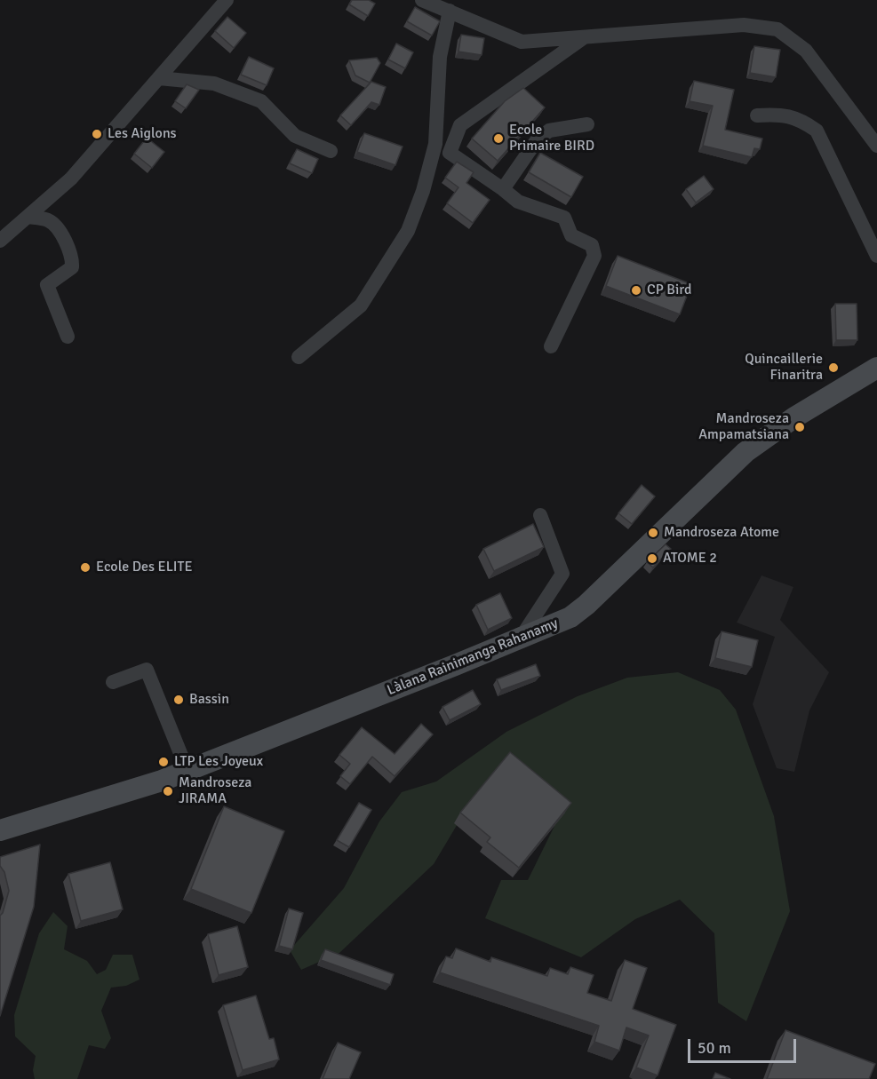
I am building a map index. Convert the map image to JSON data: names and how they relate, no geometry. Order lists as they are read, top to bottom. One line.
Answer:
{"streets":{"main road":["Làlana Rainimanga Rahanamy"]},"places":["Les Aiglons","Ecole Primaire BIRD","CP Bird","Quincaillerie Finaritra","Mandroseza Ampamatsiana","Mandroseza Atome","ATOME 2","Ecole Des ELITE","Bassin","LTP Les Joyeux","Mandroseza JIRAMA"],"scale_bar":"50 m"}
